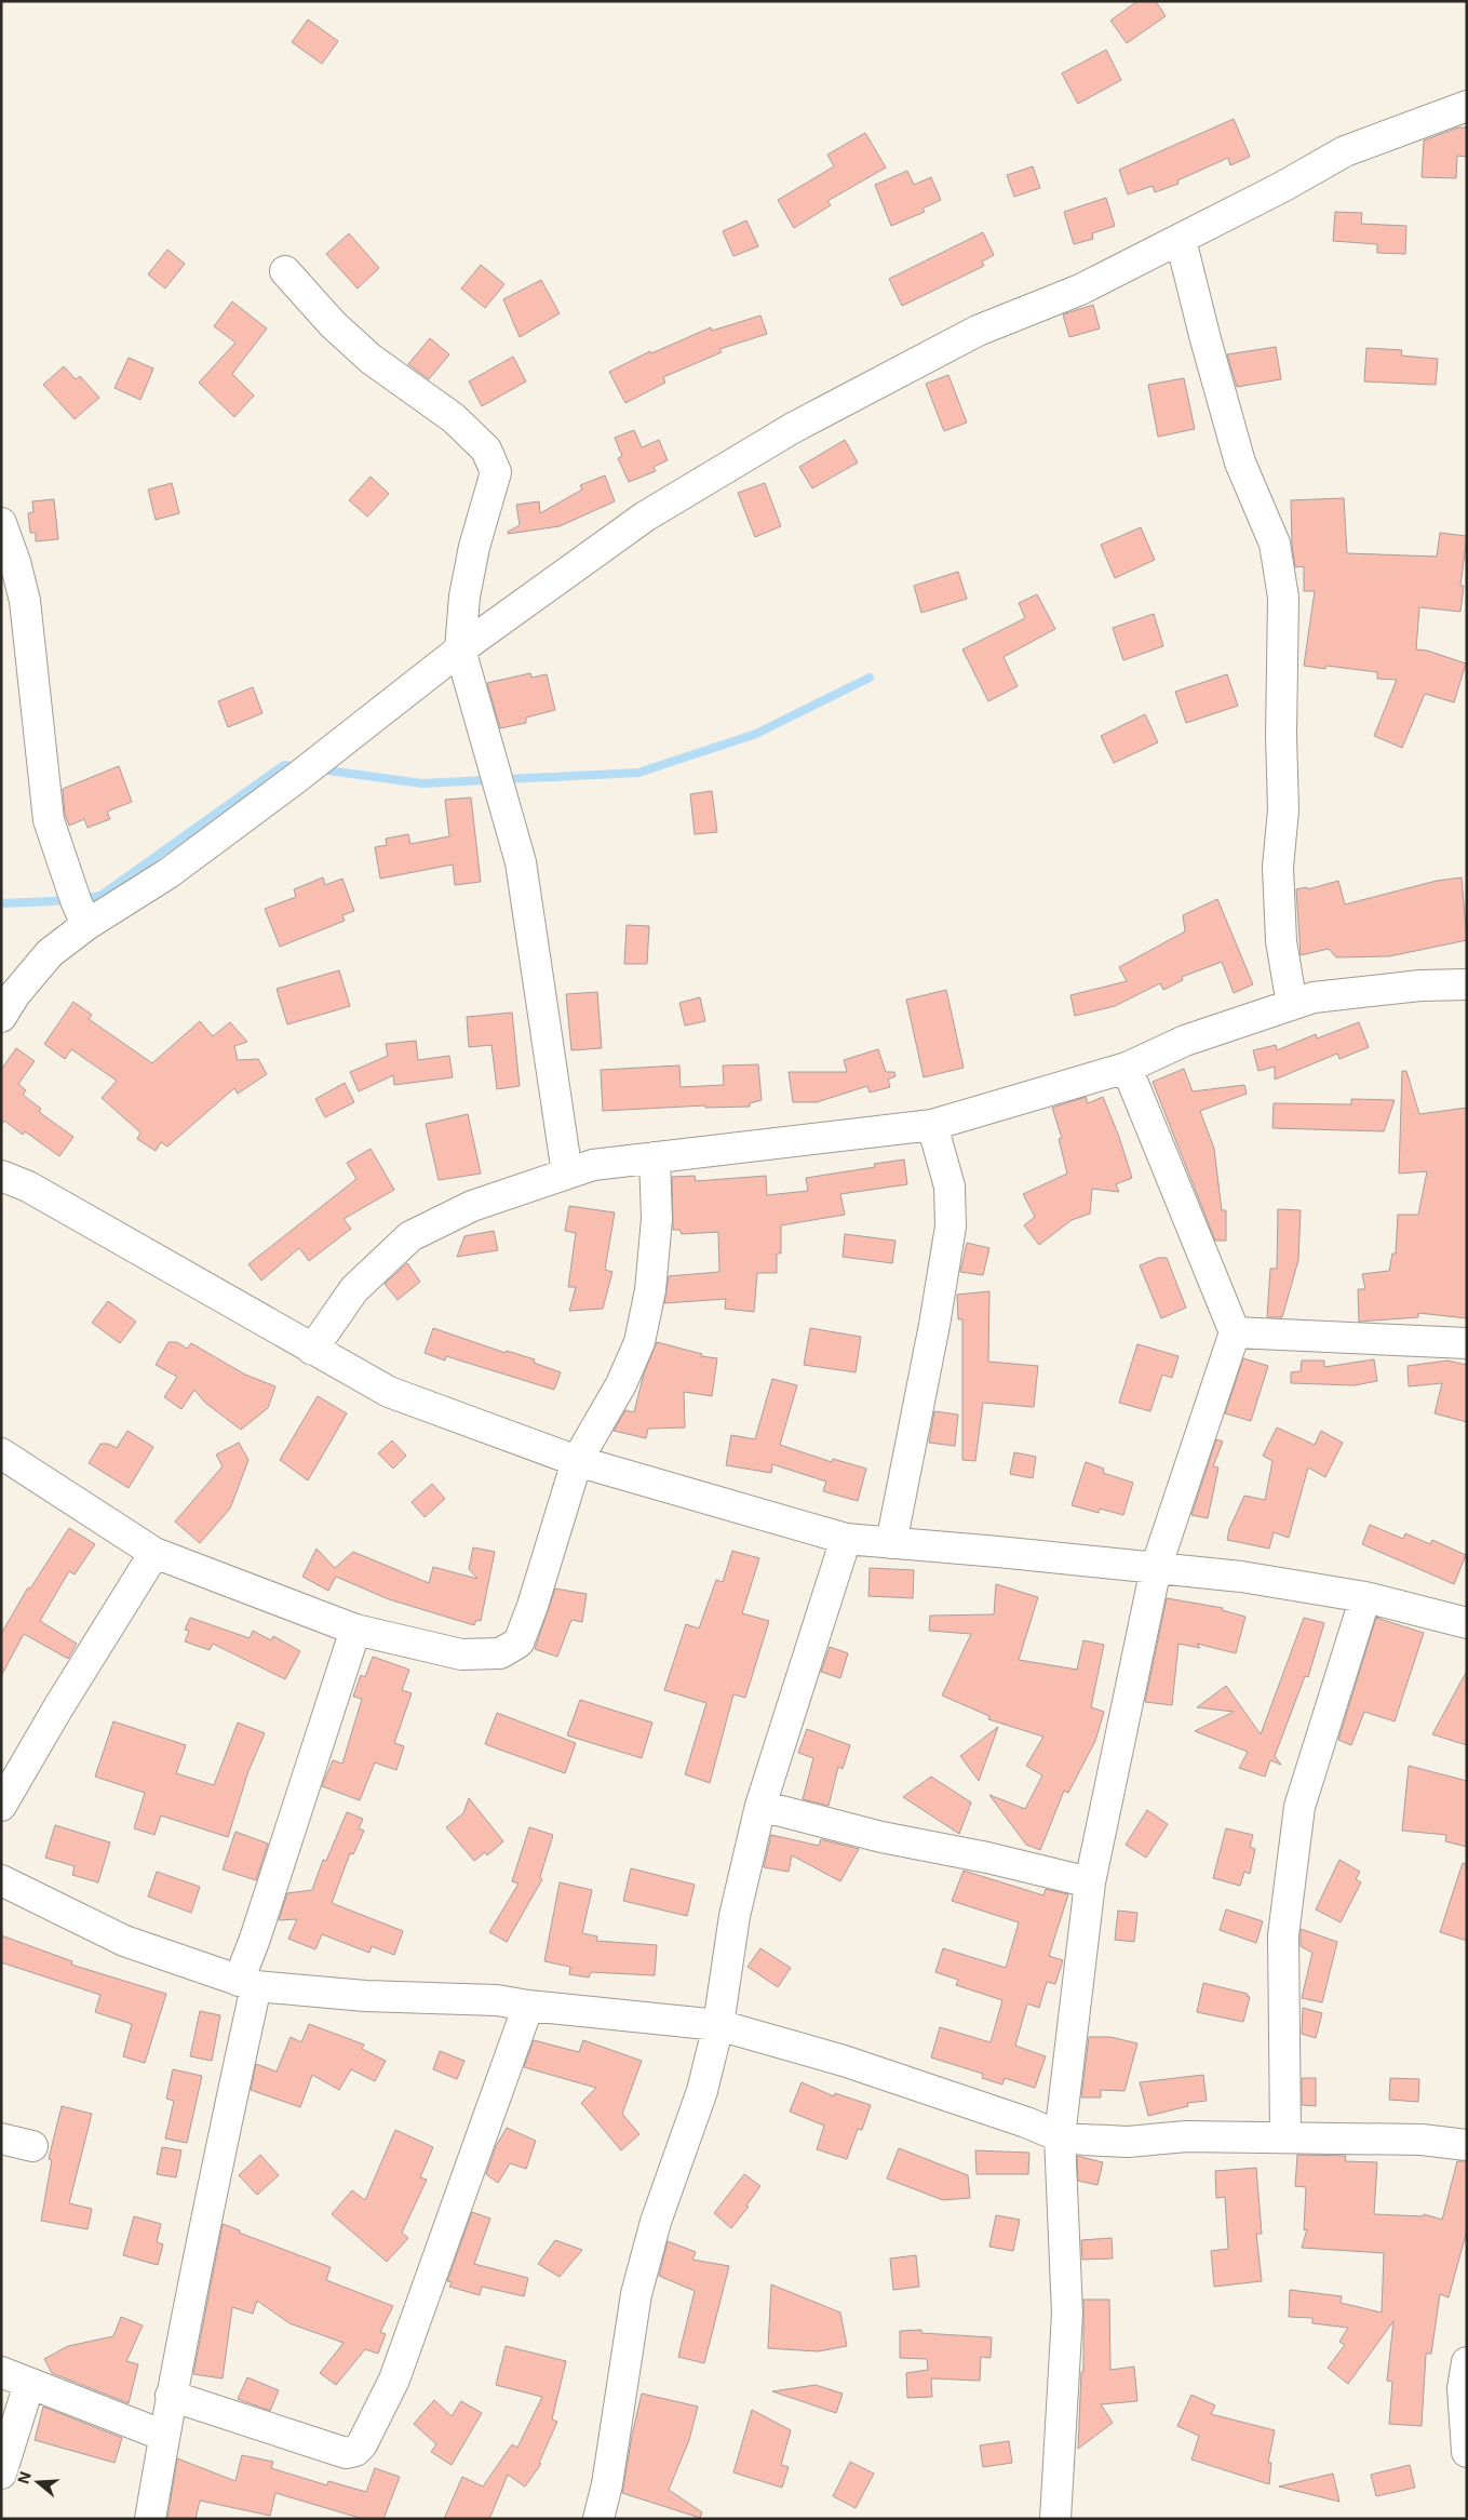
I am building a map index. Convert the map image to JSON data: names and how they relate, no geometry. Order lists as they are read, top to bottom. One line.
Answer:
{"north":"left"}
